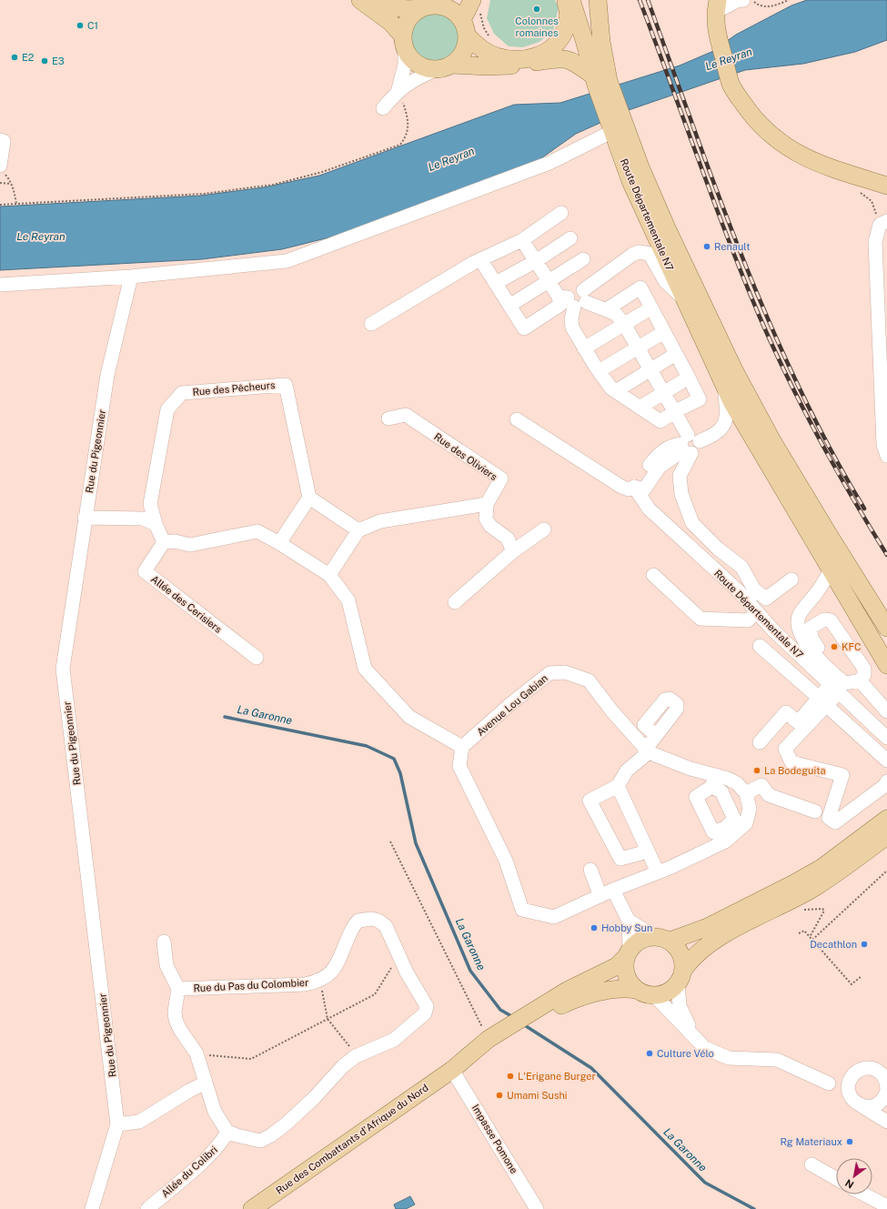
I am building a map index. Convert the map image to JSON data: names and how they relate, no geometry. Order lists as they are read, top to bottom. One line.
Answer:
{"streets":{"main road":["Route Départementale N7","Rue des Combattants d'Afrique du Nord"],"street":["Rue des Pêcheurs","Rue du Pigeonnier","Rue des Oliviers","Allée des Cerisiers","Avenue Lou Gabian","Rue du Pas du Colombier","Impasse Pomone","Allée du Colibri"]},"crossings":[["Rue du Pas du Colombier","Allée du Colibri"],["Rue des Combattants d'Afrique du Nord","Impasse Pomone"]],"water":["Le Reyran","La Garonne"],"places":["Colonnes romaines","C1","E2","E3","Renault","KFC","La Bodeguita","Hobby Sun","Decathlon","Culture Vélo","L'Erigane Burger","Umami Sushi","Rg Materiaux"],"north":"bottom left"}
